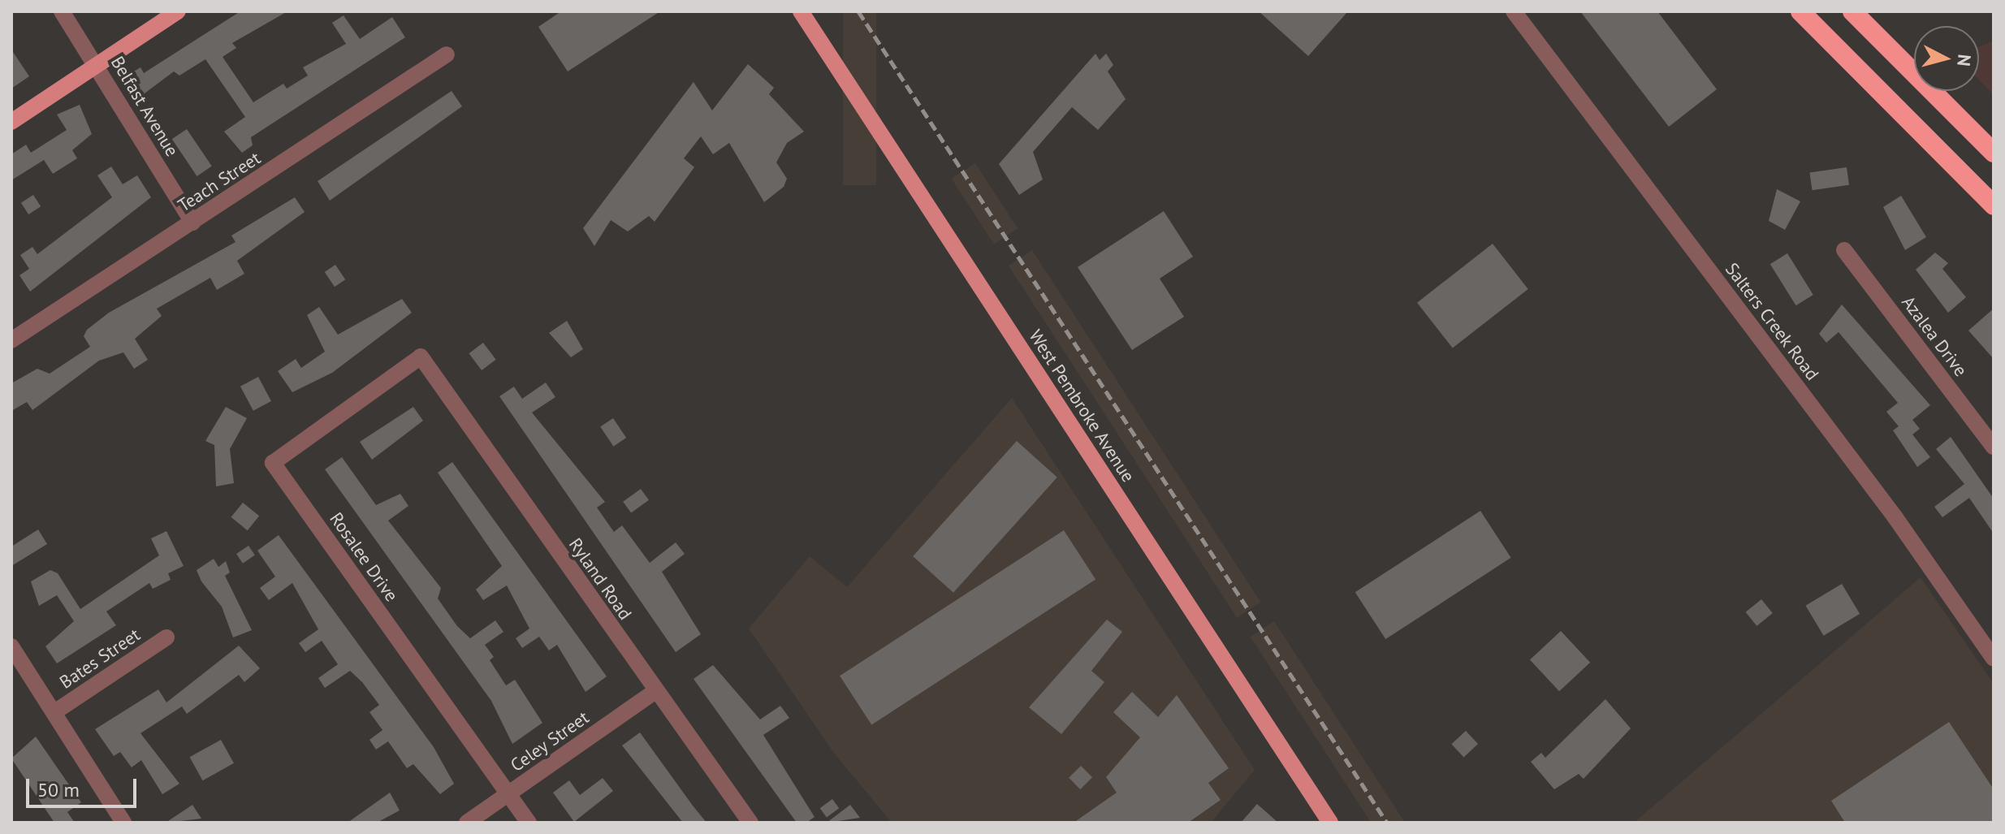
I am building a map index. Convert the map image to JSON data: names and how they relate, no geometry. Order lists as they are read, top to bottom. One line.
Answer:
{"streets":{"main road":["West Pembroke Avenue"],"street":["Belfast Avenue","Teach Street","Salters Creek Road","Azalea Drive","Rosalee Drive","Ryland Road","Bates Street","Celey Street"]},"crossings":[["Belfast Avenue","Teach Street"],["Rosalee Drive","Ryland Road"],["Rosalee Drive","Celey Street"],["Ryland Road","Celey Street"]],"scale_bar":"50 m","north":"right"}
